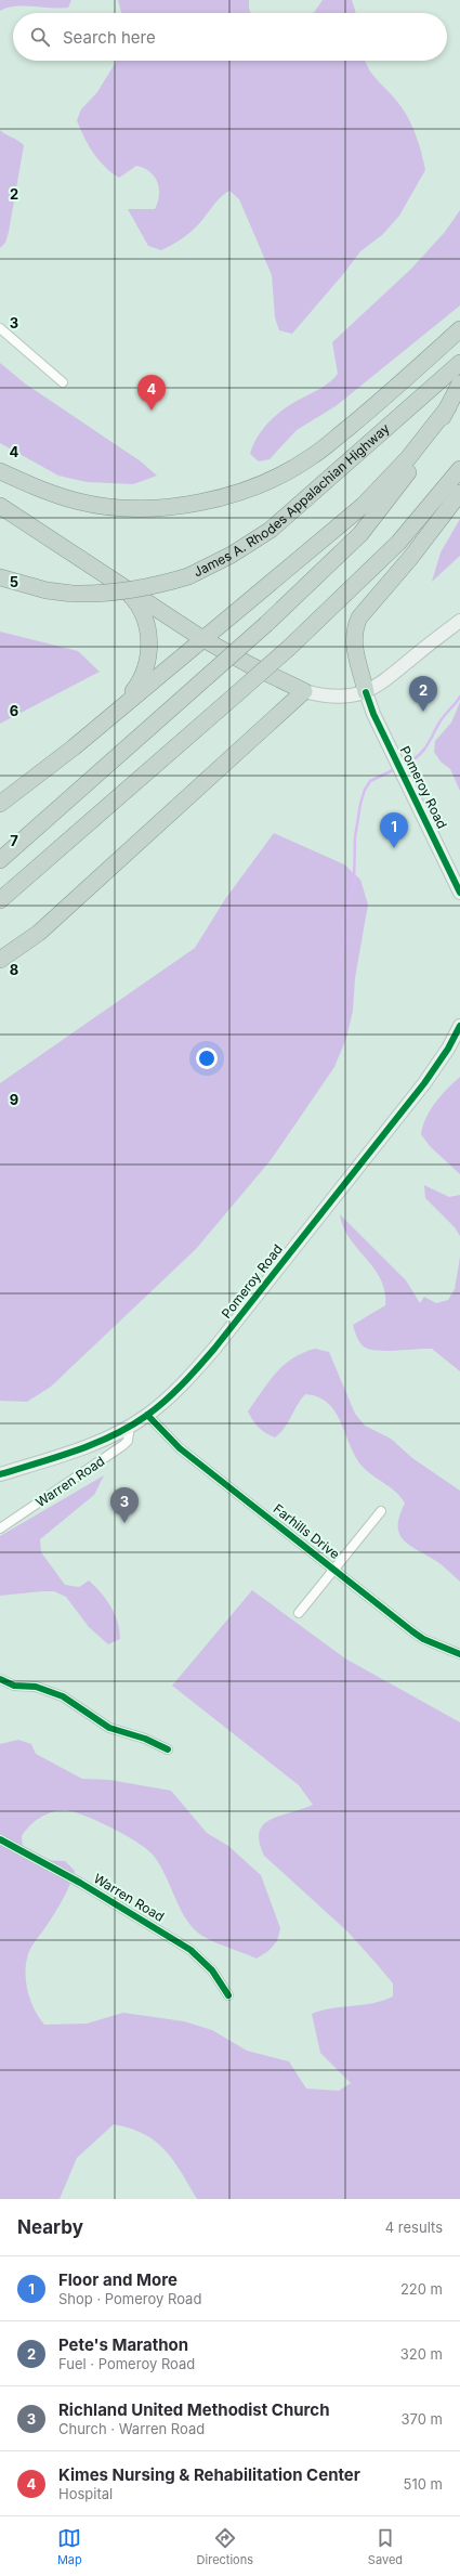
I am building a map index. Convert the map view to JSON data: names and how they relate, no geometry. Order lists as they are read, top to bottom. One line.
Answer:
{"streets":{"highway":["James A. Rhodes Appalachian Highway"],"street":["Pomeroy Road","Warren Road","Farhills Drive"]},"crossings":[["Pomeroy Road","Warren Road"],["Pomeroy Road","Farhills Drive"]],"page":{"search":"Search here","pins":["4","2","1","3"],"heading":["Nearby","4 results"],"list":[{"mark":"1","name":"Floor and More","note":"Shop · Pomeroy Road","value":"220 m"},{"mark":"2","name":"Pete's Marathon","note":"Fuel · Pomeroy Road","value":"320 m"},{"mark":"3","name":"Richland United Methodist Church","note":"Church · Warren Road","value":"370 m"},{"mark":"4","name":"Kimes Nursing & Rehabilitation Center","note":"Hospital","value":"510 m"}],"nav":["Map","Directions","Saved"]},"grid":{"rows":["2","3","4","5","6","7","8","9"]}}
